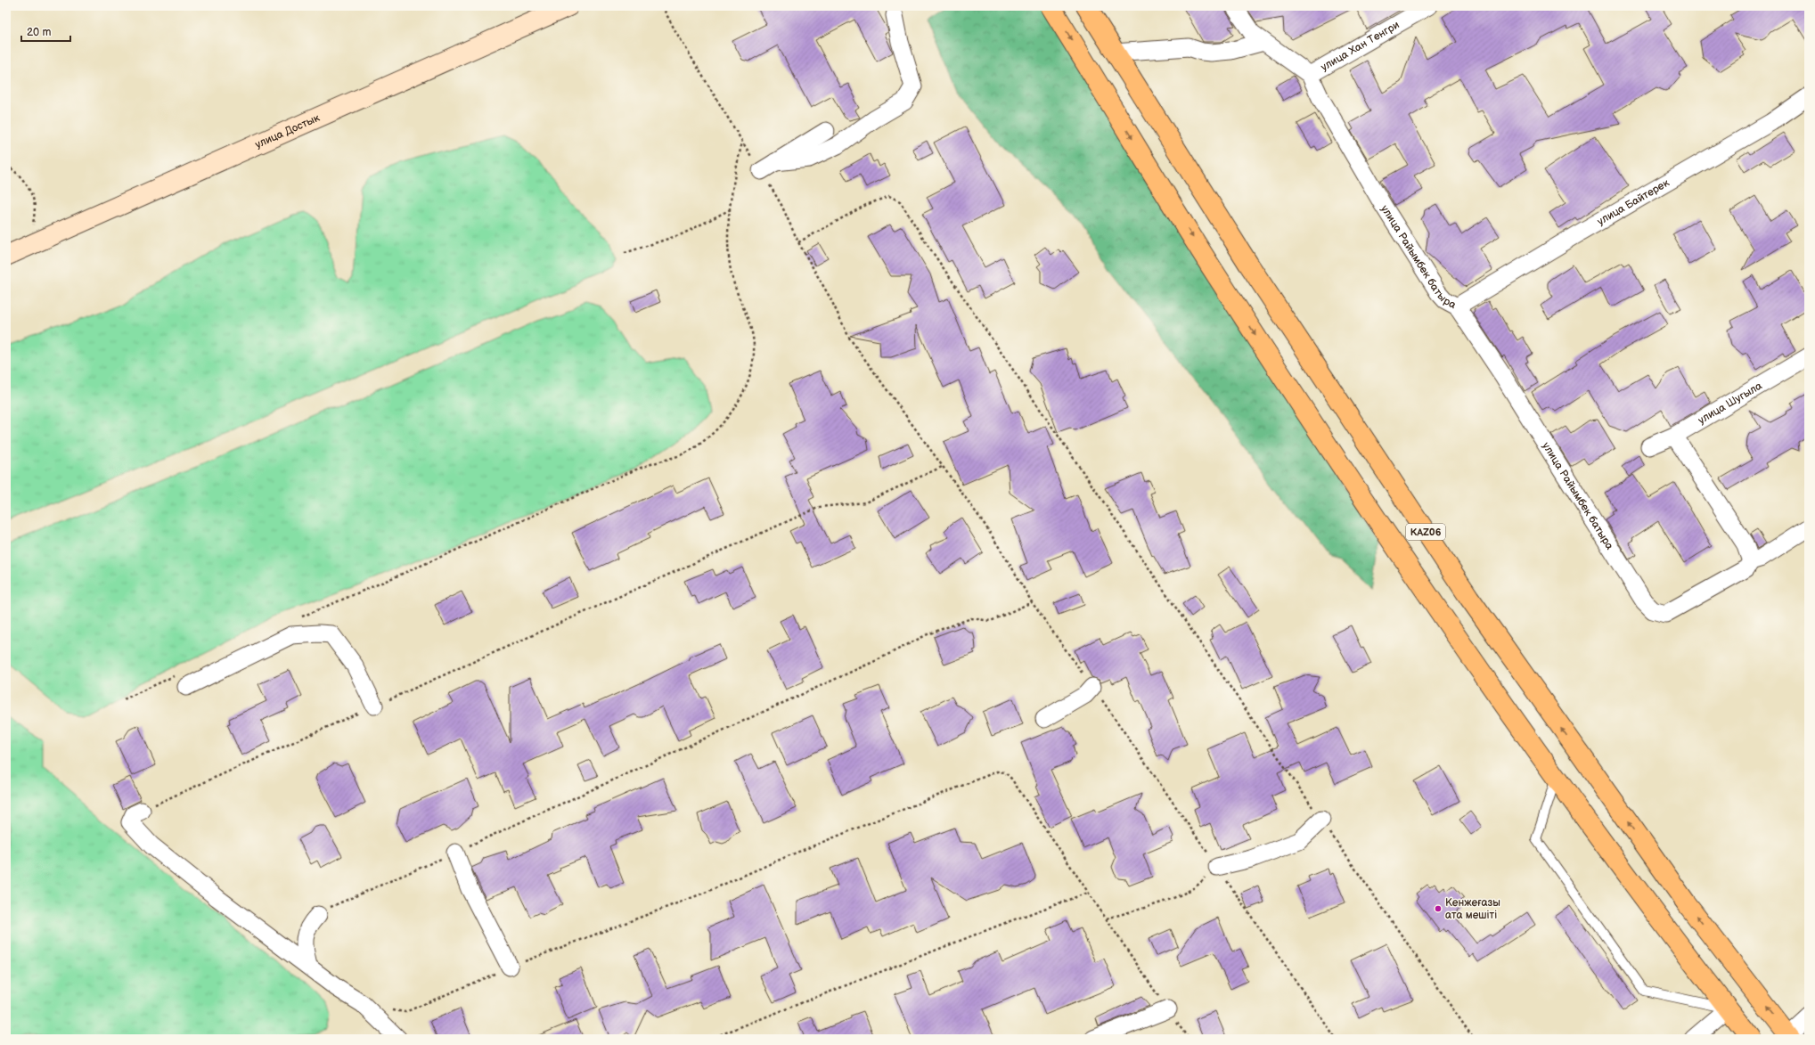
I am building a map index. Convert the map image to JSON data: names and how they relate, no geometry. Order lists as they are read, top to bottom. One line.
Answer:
{"streets":{"highway":["KАZ06"],"main road":["улица Достык"],"street":["улица Хан Тенгри","улица Байтерек","улица Райымбек батыра","улица Шугыла"]},"crossings":[["улица Хан Тенгри","улица Райымбек батыра"],["улица Байтерек","улица Райымбек батыра"]],"places":["Кенжеғазы ата мешіті"],"scale_bar":"20 m"}
